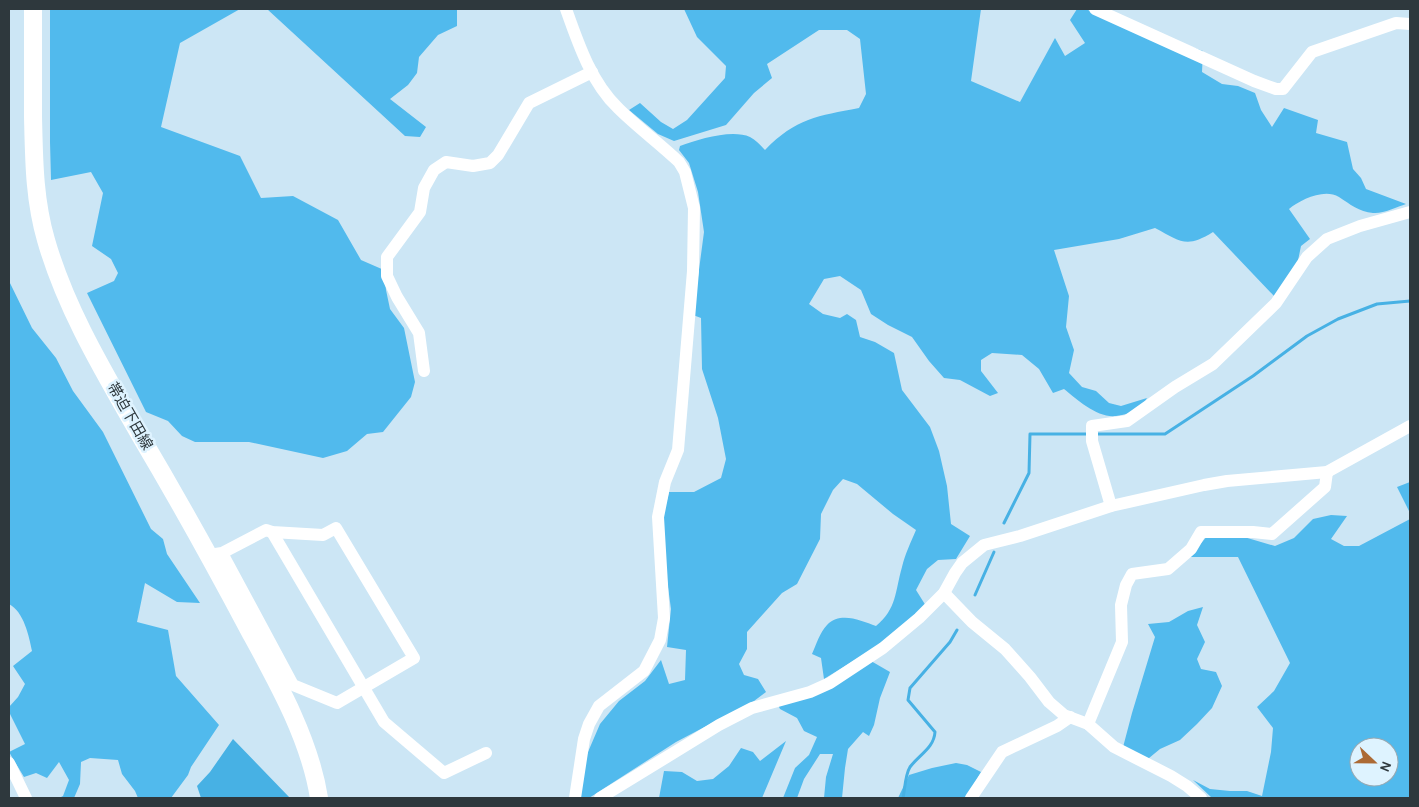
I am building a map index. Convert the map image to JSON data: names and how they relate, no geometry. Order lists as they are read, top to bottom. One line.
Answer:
{"streets":{"main road":["帯迫下田線"]},"north":"right"}
